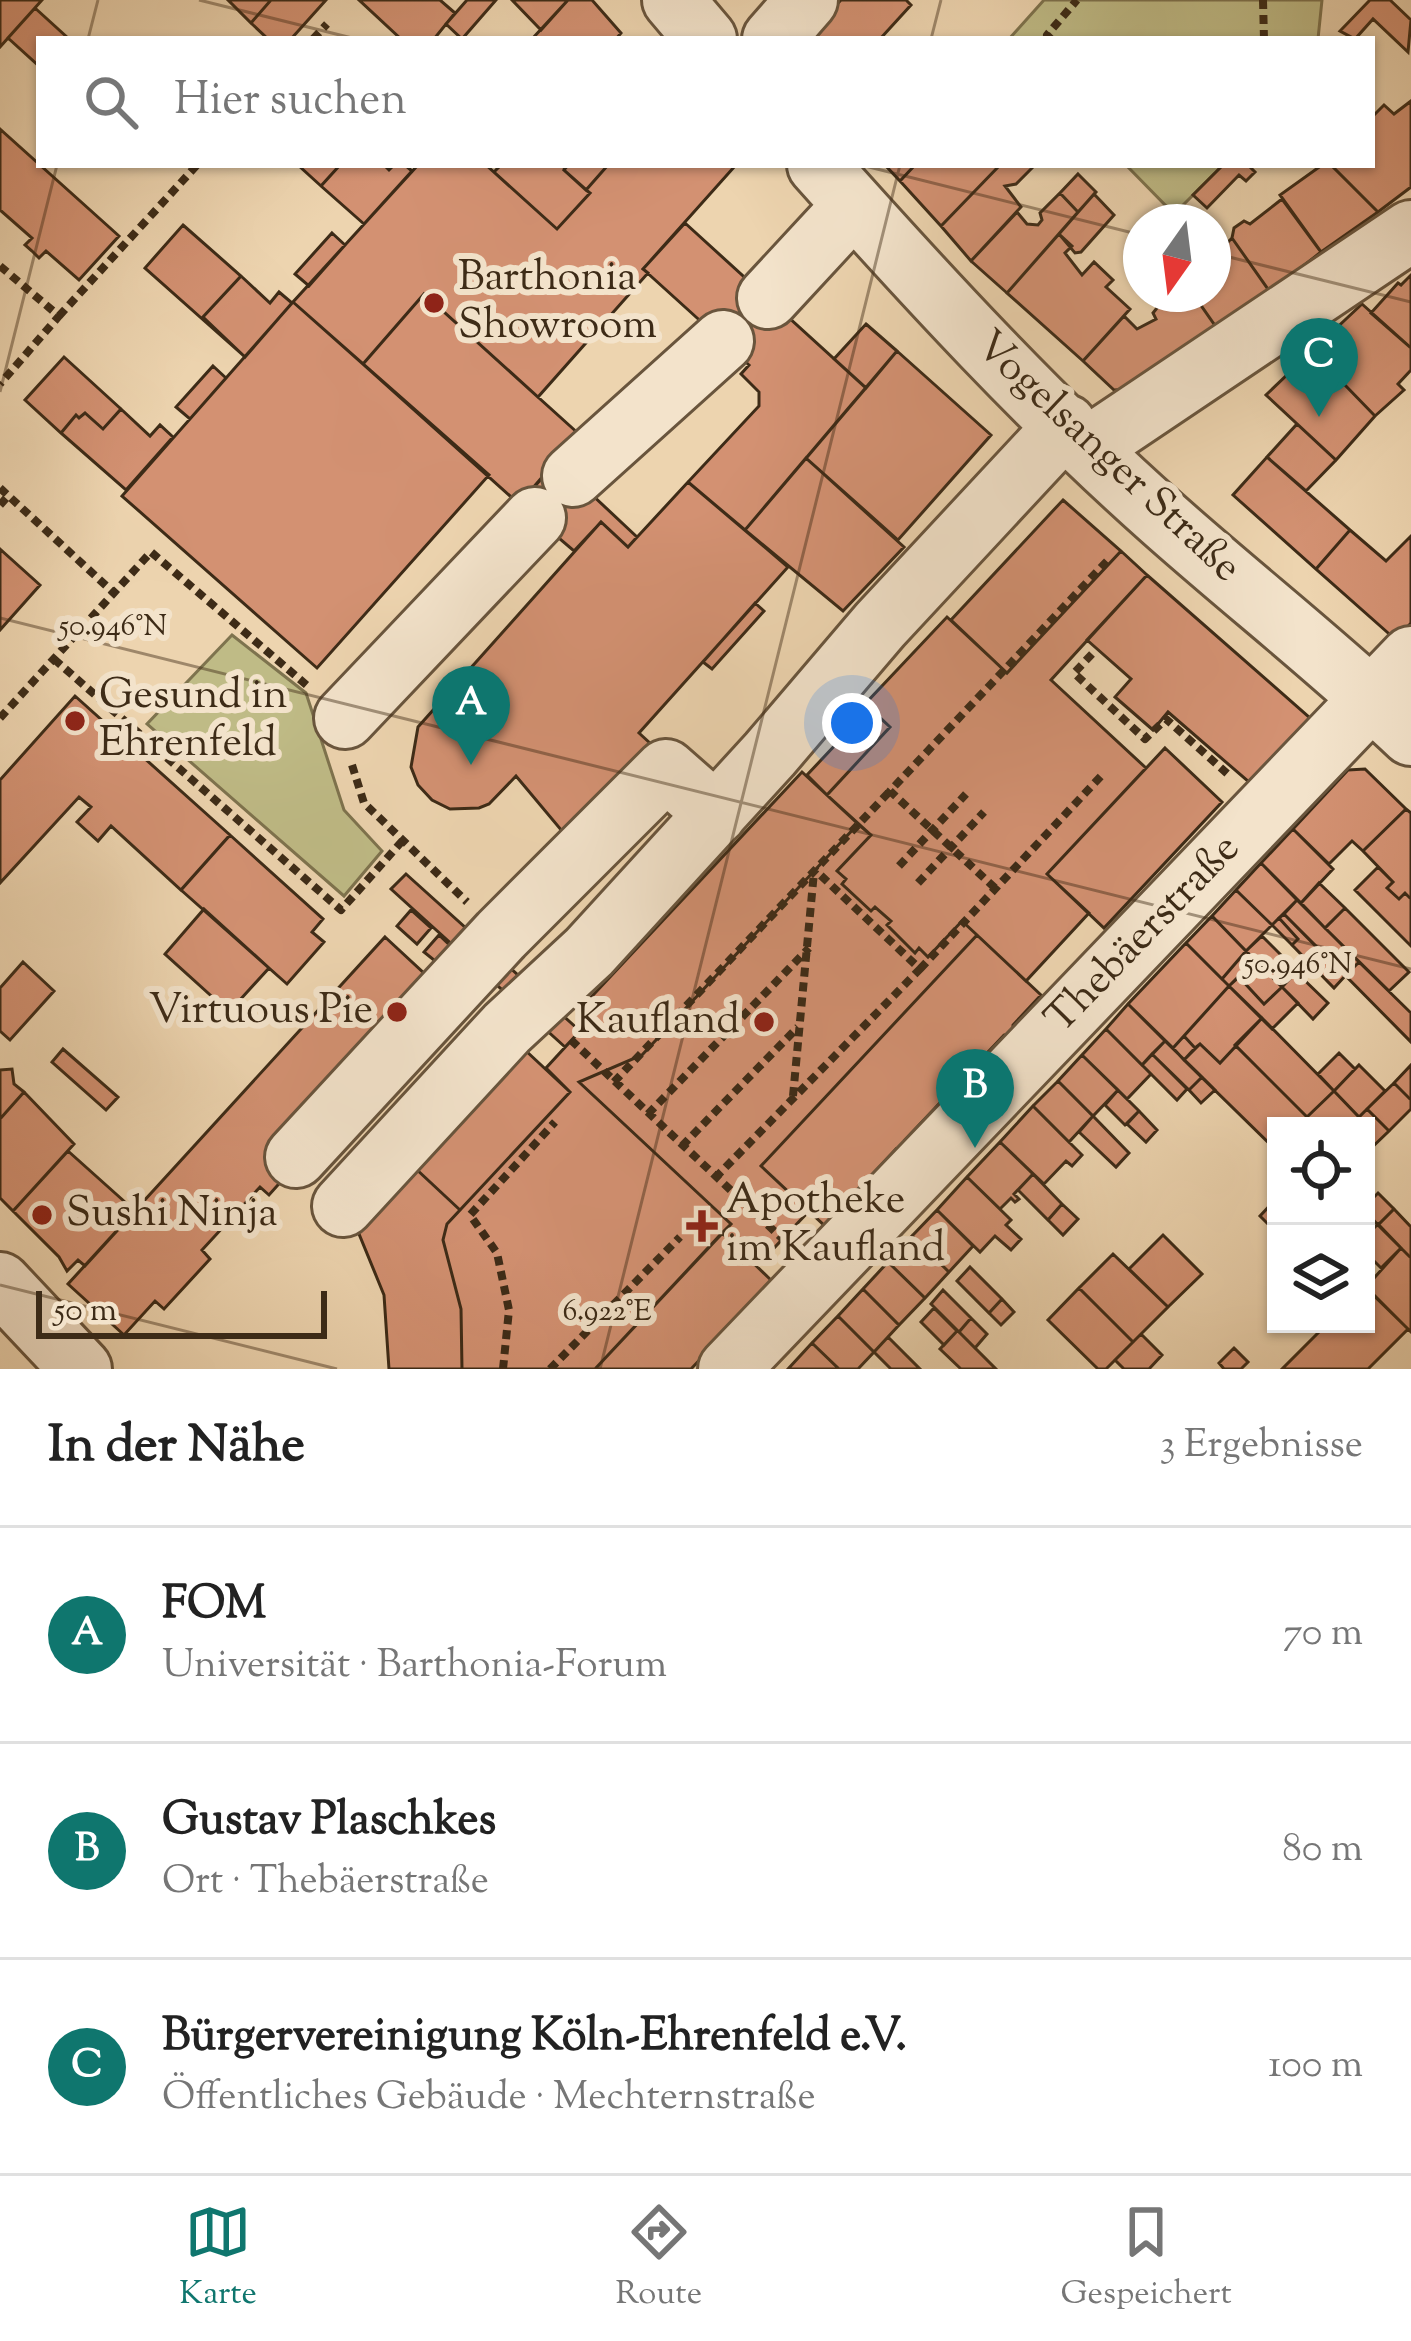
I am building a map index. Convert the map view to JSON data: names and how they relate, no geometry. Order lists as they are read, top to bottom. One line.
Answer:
{"streets":{"street":["Vogelsanger Straße","Thebäerstraße"]},"crossings":[["Vogelsanger Straße","Thebäerstraße"]],"places":{"other":["Barthonia Showroom","Gesund in Ehrenfeld","Virtuous Pie","Kaufland","Sushi Ninja"],"health":["Apotheke im Kaufland"]},"scale_bar":"50 m","north":"bottom","page":{"search":"Hier suchen","pins":["C","A","B"],"scale":"50 m","heading":["In der Nähe","3 Ergebnisse"],"list":[{"mark":"A","name":"FOM","note":"Universität · Barthonia-Forum","value":"70 m"},{"mark":"B","name":"Gustav Plaschkes","note":"Ort · Thebäerstraße","value":"80 m"},{"mark":"C","name":"Bürgervereinigung Köln-Ehrenfeld e.V.","note":"Öffentliches Gebäude · Mechternstraße","value":"100 m"}],"nav":["Karte","Route","Gespeichert"]},"coordinates":["50.946°N","6.922°E"]}
